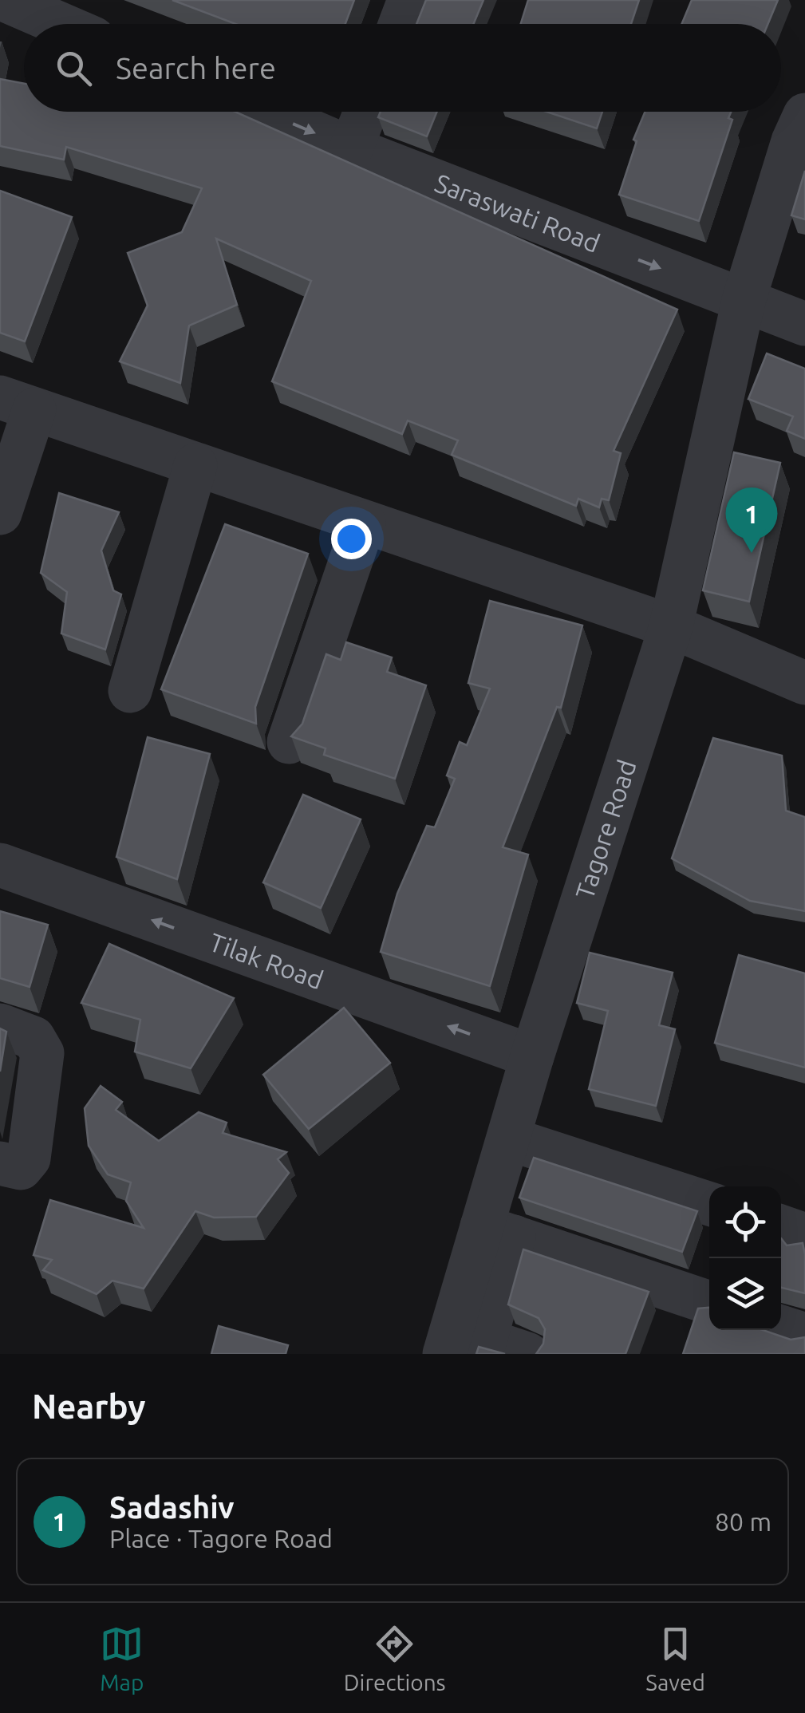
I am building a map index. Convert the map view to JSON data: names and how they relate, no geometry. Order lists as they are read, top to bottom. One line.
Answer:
{"streets":{"street":["Saraswati Road","Tagore Road","Tilak Road"]},"crossings":[["Saraswati Road","Tagore Road"],["Tagore Road","Tilak Road"]],"one_way":["Tilak Road"],"page":{"search":"Search here","pins":"1","heading":"Nearby","list":[{"mark":"1","name":"Sadashiv","note":"Place · Tagore Road","value":"80 m"}],"nav":["Map","Directions","Saved"]}}
